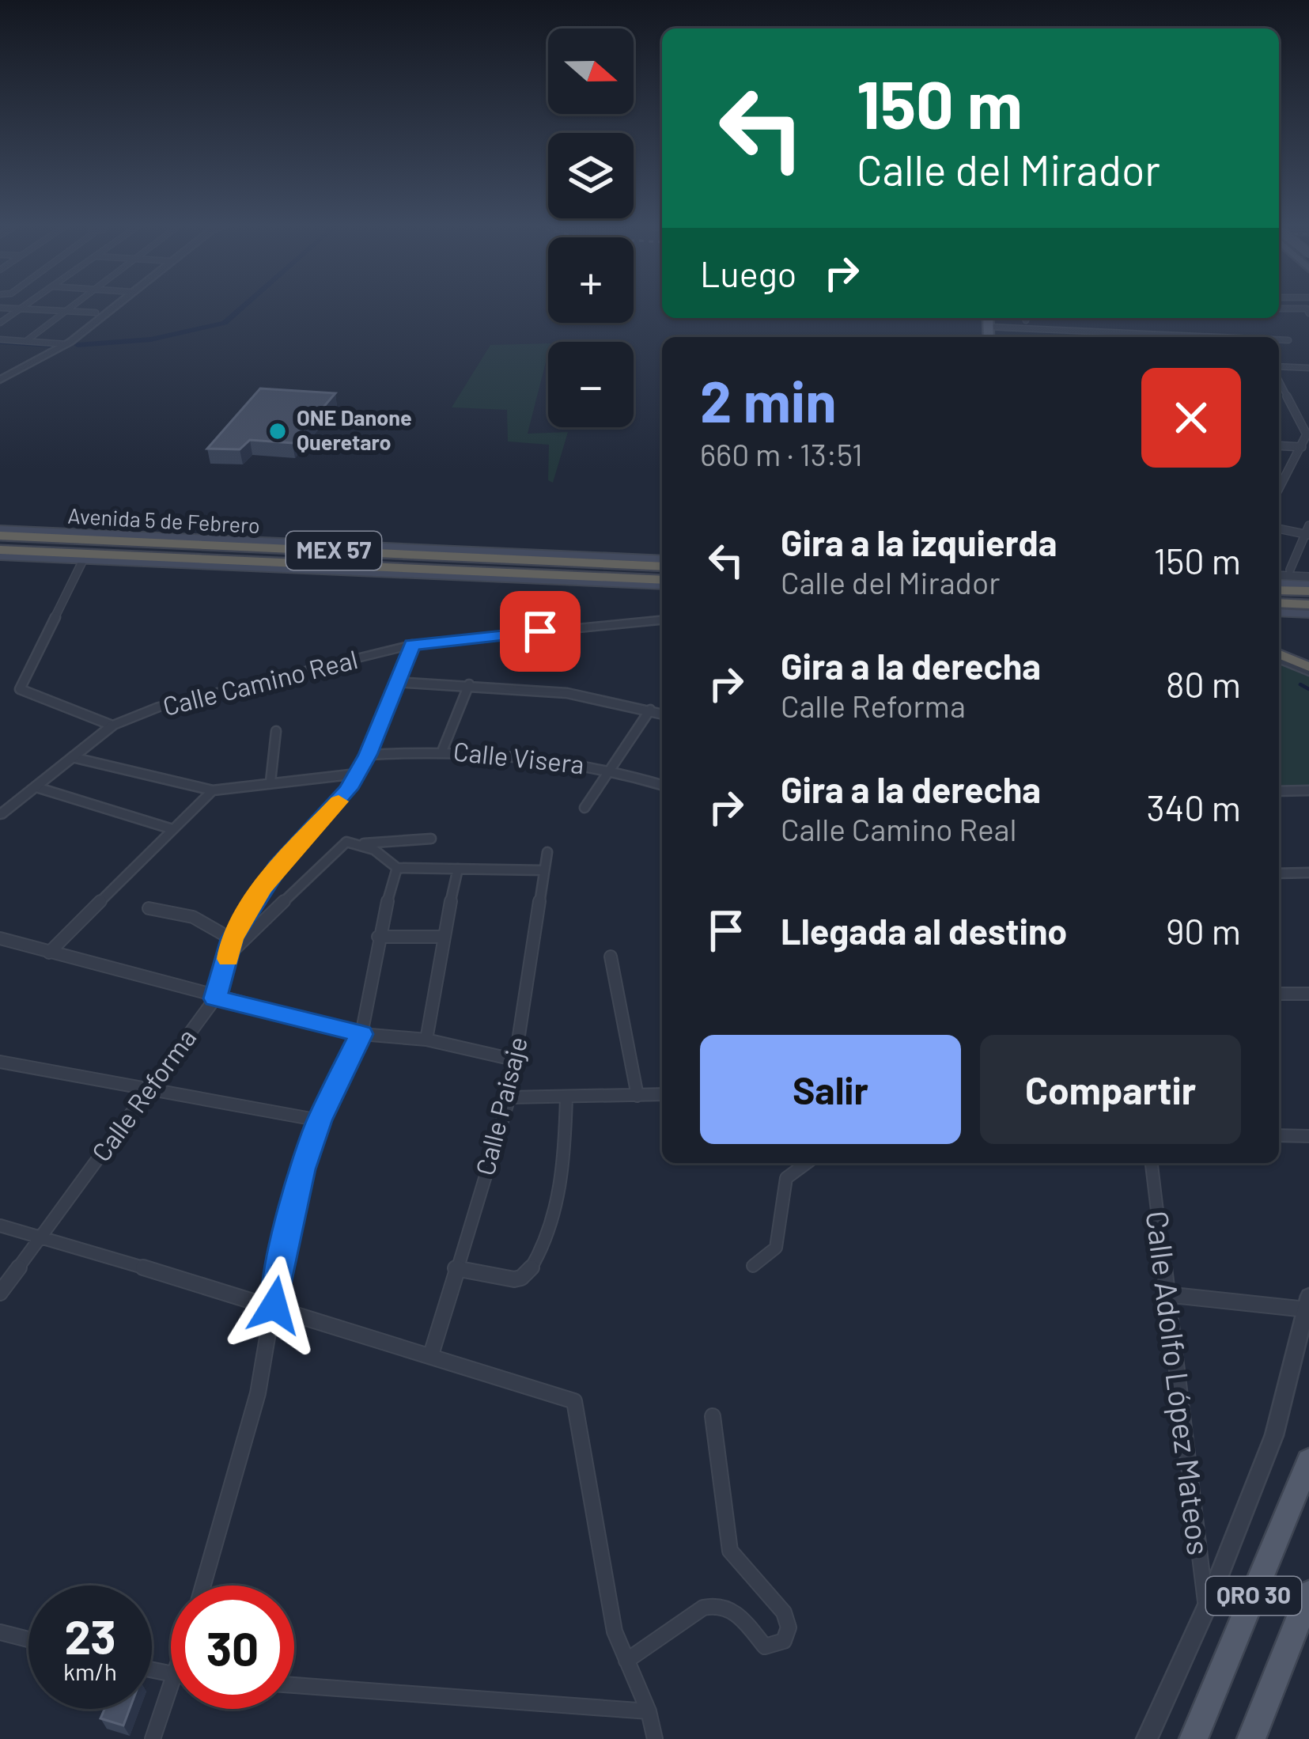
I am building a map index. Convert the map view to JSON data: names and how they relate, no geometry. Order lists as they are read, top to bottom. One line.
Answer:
{"streets":{"highway":["Avenida 5 de Febrero","MEX 57"],"main road":["QRO 30"],"street":["Calle Camino Real","Calle Visera","Calle Reforma","Calle Paisaje","Calle Adolfo López Mateos"]},"crossings":[["Calle Camino Real","Calle Reforma"],["Calle Visera","Calle Reforma"]],"places":["ONE Danone Queretaro"],"north":"right","page":{"map_buttons":["+","−"],"turn":["150 m","Calle del Mirador"],"then":"Luego","heading":["2 min","660 m · 13:51"],"list":[{"name":"Gira a la izquierda","note":"Calle del Mirador","value":"150 m"},{"name":"Gira a la derecha","note":"Calle Reforma","value":"80 m"},{"name":"Gira a la derecha","note":"Calle Camino Real","value":"340 m"},{"name":"Llegada al destino","value":"90 m"}],"buttons":["Salir","Compartir"],"speed":"23 km/h","limit":"30"}}
